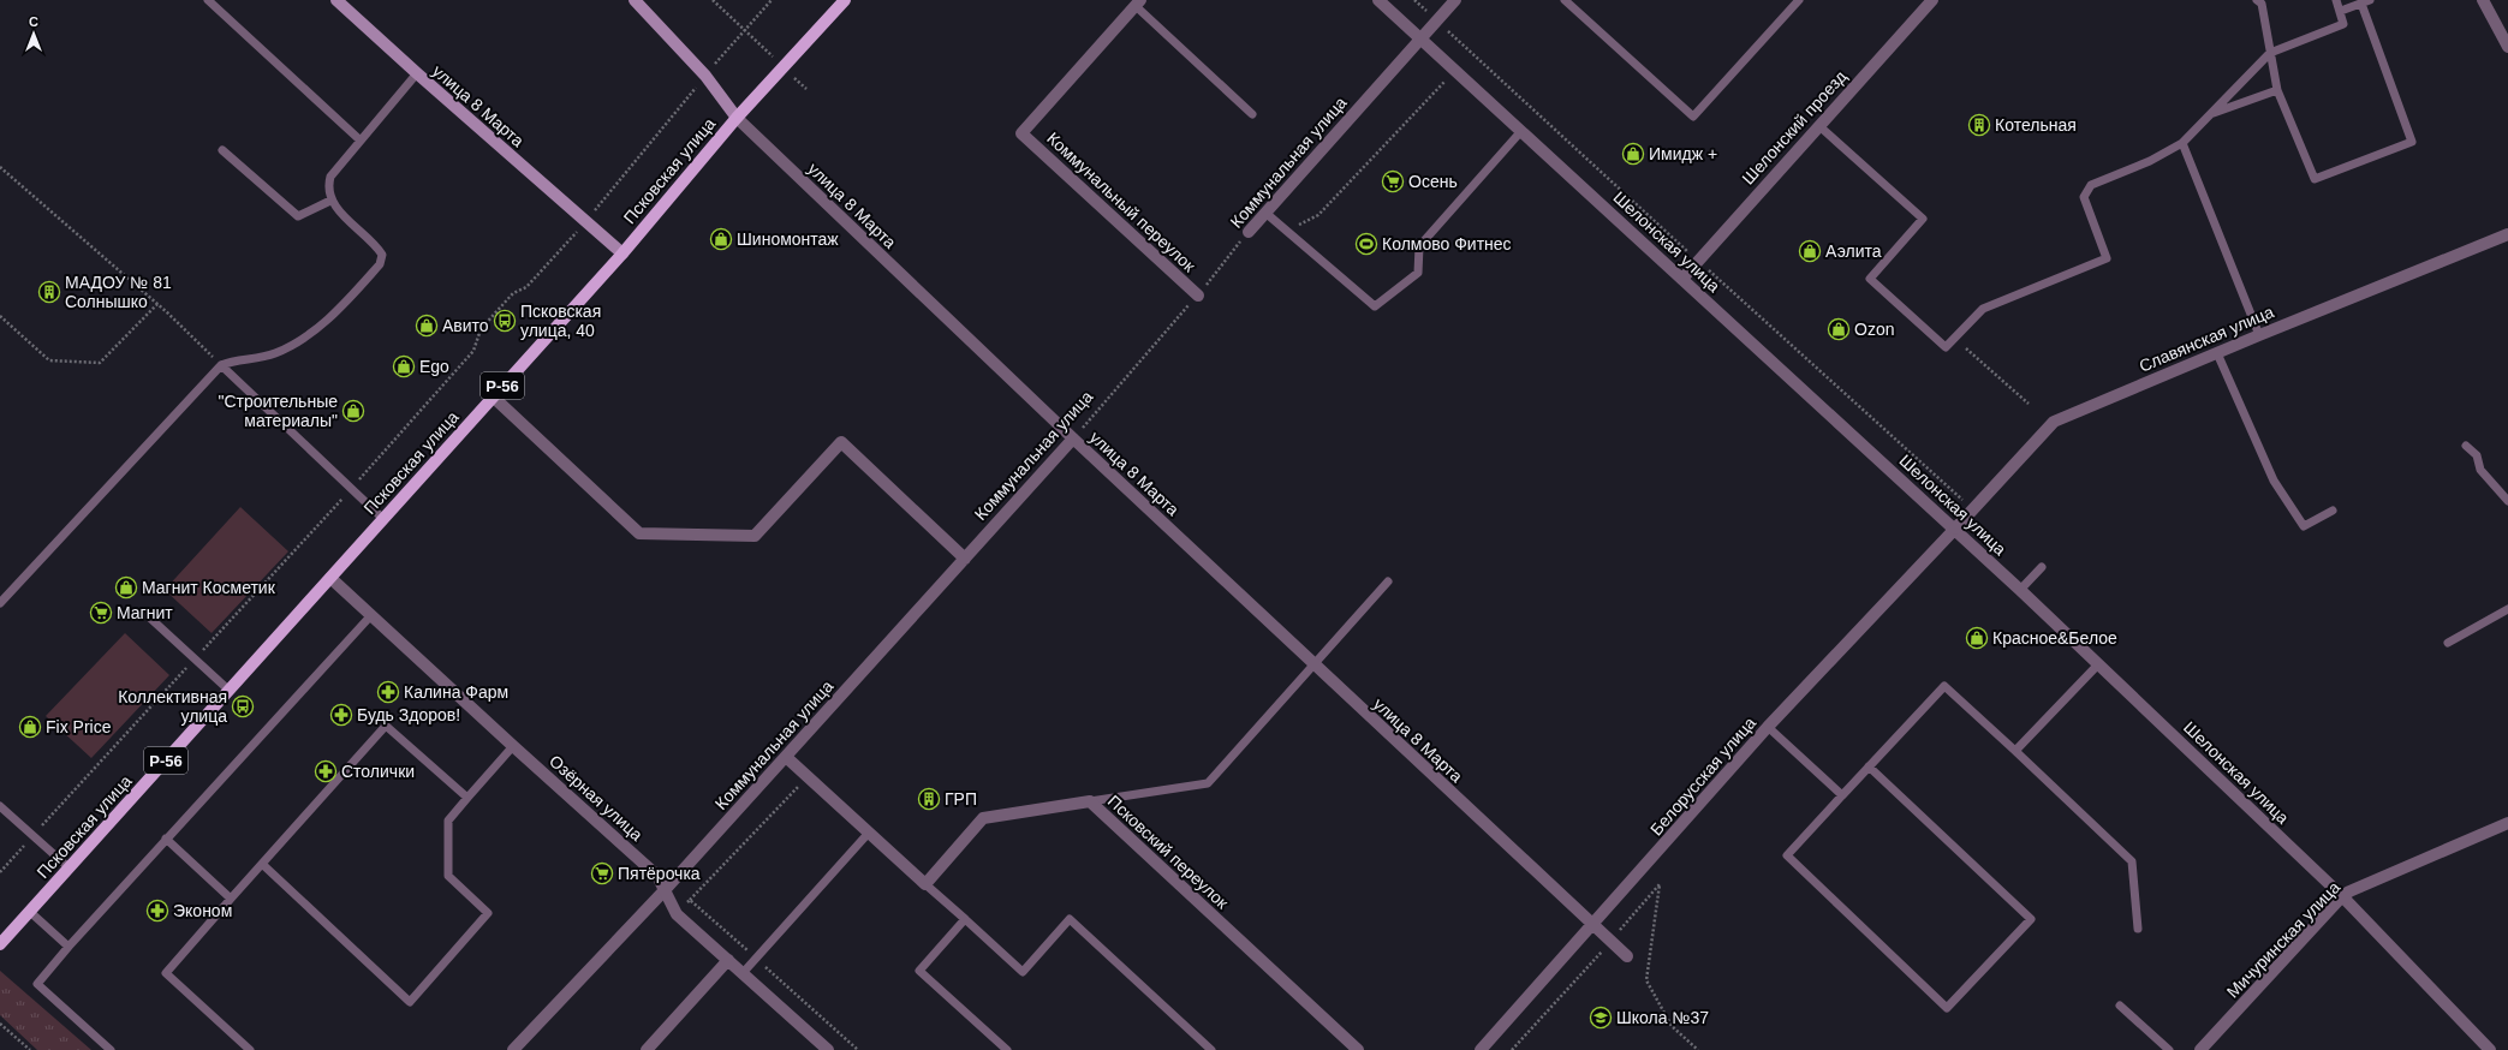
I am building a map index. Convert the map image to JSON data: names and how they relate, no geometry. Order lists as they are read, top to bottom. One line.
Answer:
{"streets":{"main road":["улица 8 Марта","Псковская улица","Р-56"],"street":["Шелонский проезд","Коммунальная улица","Коммунальный переулок","Шелонская улица","Славянская улица","Белорусская улица","Озёрная улица","Псковский переулок","Мичуринская улица"]},"crossings":[["улица 8 Марта","Коммунальная улица"],["улица 8 Марта","Псковская улица"],["улица 8 Марта","Белорусская улица"],["Шелонский проезд","Шелонская улица"],["Коммунальная улица","Коммунальный переулок"],["Коммунальная улица","Шелонская улица"],["Коммунальная улица","Озёрная улица"],["Псковская улица","Озёрная улица"],["Шелонская улица","Славянская улица"],["Шелонская улица","Белорусская улица"],["Шелонская улица","Мичуринская улица"],["Славянская улица","Белорусская улица"]],"places":{"building":["Котельная","МАДОУ № 81 Солнышко","ГРП"],"shop":["Имидж +","Шиномонтаж","Аэлита","Авито","Ozon","Ego","\"Строительные материалы\"","Магнит Косметик","Красное&Белое","Fix Price"],"supermarket":["Осень","Магнит","Пятёрочка"],"sports":["Колмово Фитнес"],"bus stop":["Псковская улица, 40","Коллективная улица"],"pharmacy":["Калина Фарм","Будь Здоров!","Столички","Эконом"],"school or university":["Школа №37"]},"north":"top"}
